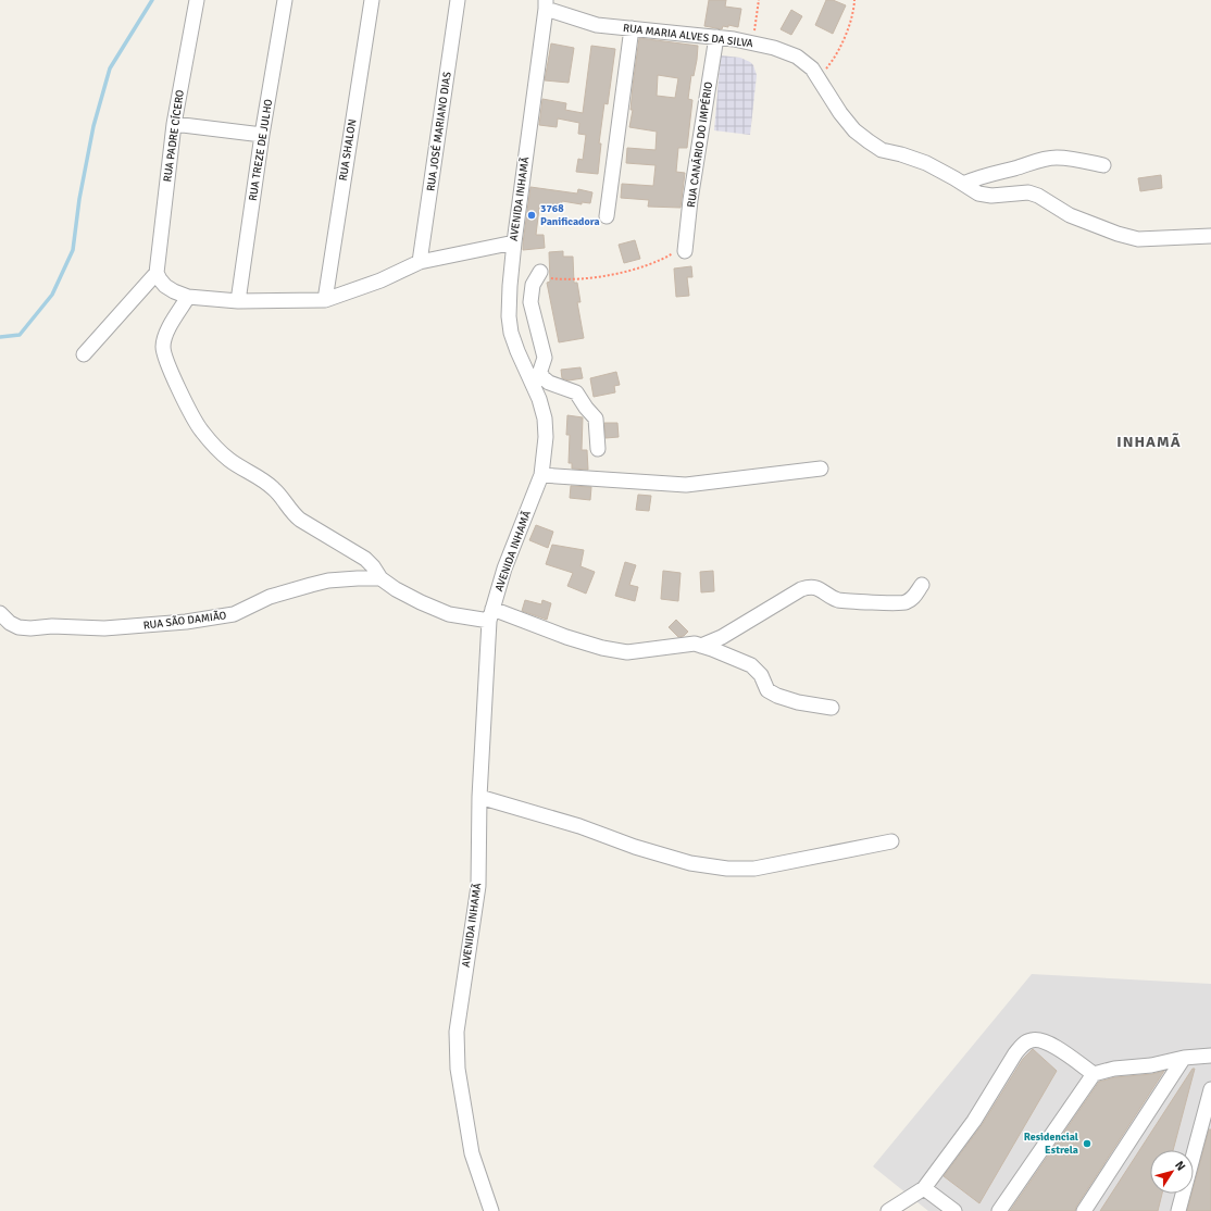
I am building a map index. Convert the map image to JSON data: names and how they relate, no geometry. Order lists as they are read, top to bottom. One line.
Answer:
{"streets":{"street":["RUA MARIA ALVES DA SILVA","RUA JOSÉ MARIANO DIAS","RUA PADRE CÍCERO","RUA CANÁRIO DO IMPÉRIO","RUA TREZE DE JULHO","RUA SHALON","AVENIDA INHAMÃ","RUA SÃO DAMIÃO"]},"crossings":[["RUA MARIA ALVES DA SILVA","RUA CANÁRIO DO IMPÉRIO"],["RUA MARIA ALVES DA SILVA","AVENIDA INHAMÃ"]],"districts":["INHAMÃ"],"places":["3768 Panificadora","Residencial Estrela"],"north":"top right"}
